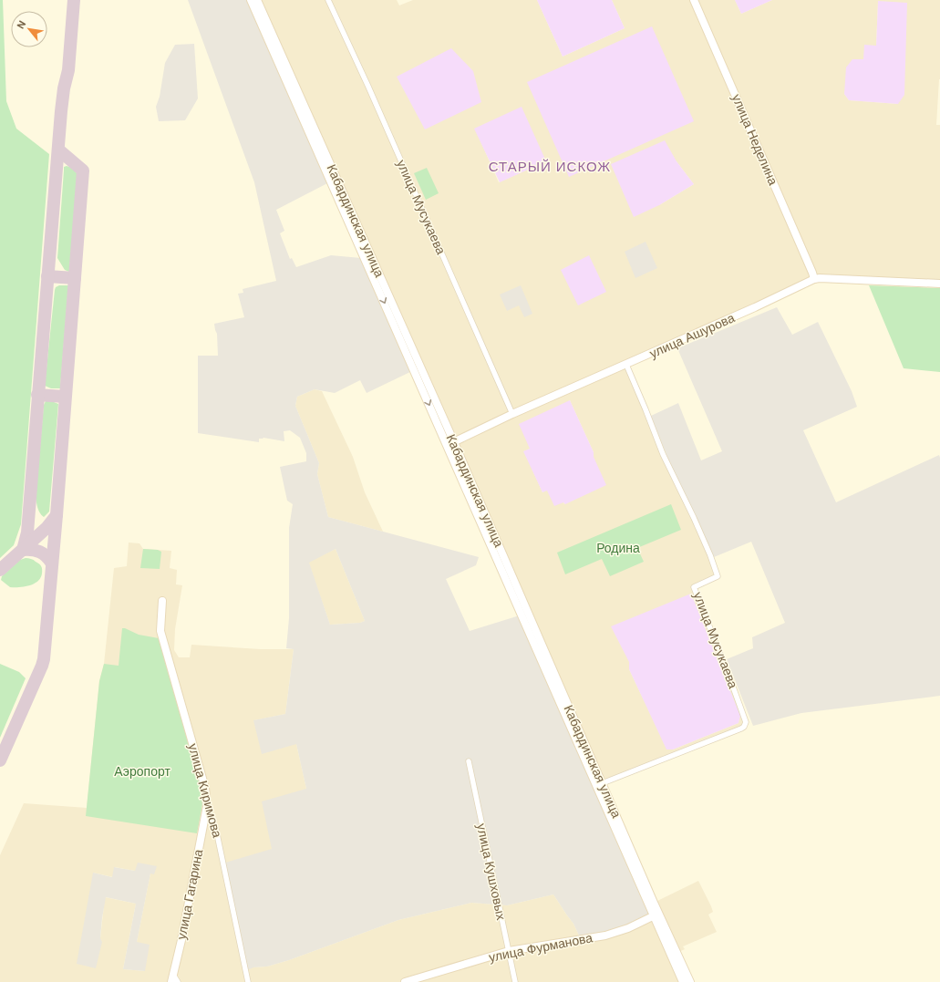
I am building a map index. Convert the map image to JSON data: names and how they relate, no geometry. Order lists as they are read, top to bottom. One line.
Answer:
{"streets":{"main road":["улица Неделина","Кабардинская улица","улица Ашурова","улица Киримова","улица Гагарина","улица Фурманова"],"street":["улица Мусукаева","улица Кушховых"]},"crossings":[["улица Неделина","улица Ашурова"],["улица Мусукаева","Кабардинская улица"],["улица Мусукаева","улица Ашурова"],["Кабардинская улица","улица Ашурова"],["Кабардинская улица","улица Фурманова"],["улица Киримова","улица Гагарина"],["улица Кушховых","улица Фурманова"]],"districts":["СТАРЫЙ ИСКОЖ"],"parks":["Родина","Аэропорт"],"north":"top left"}
